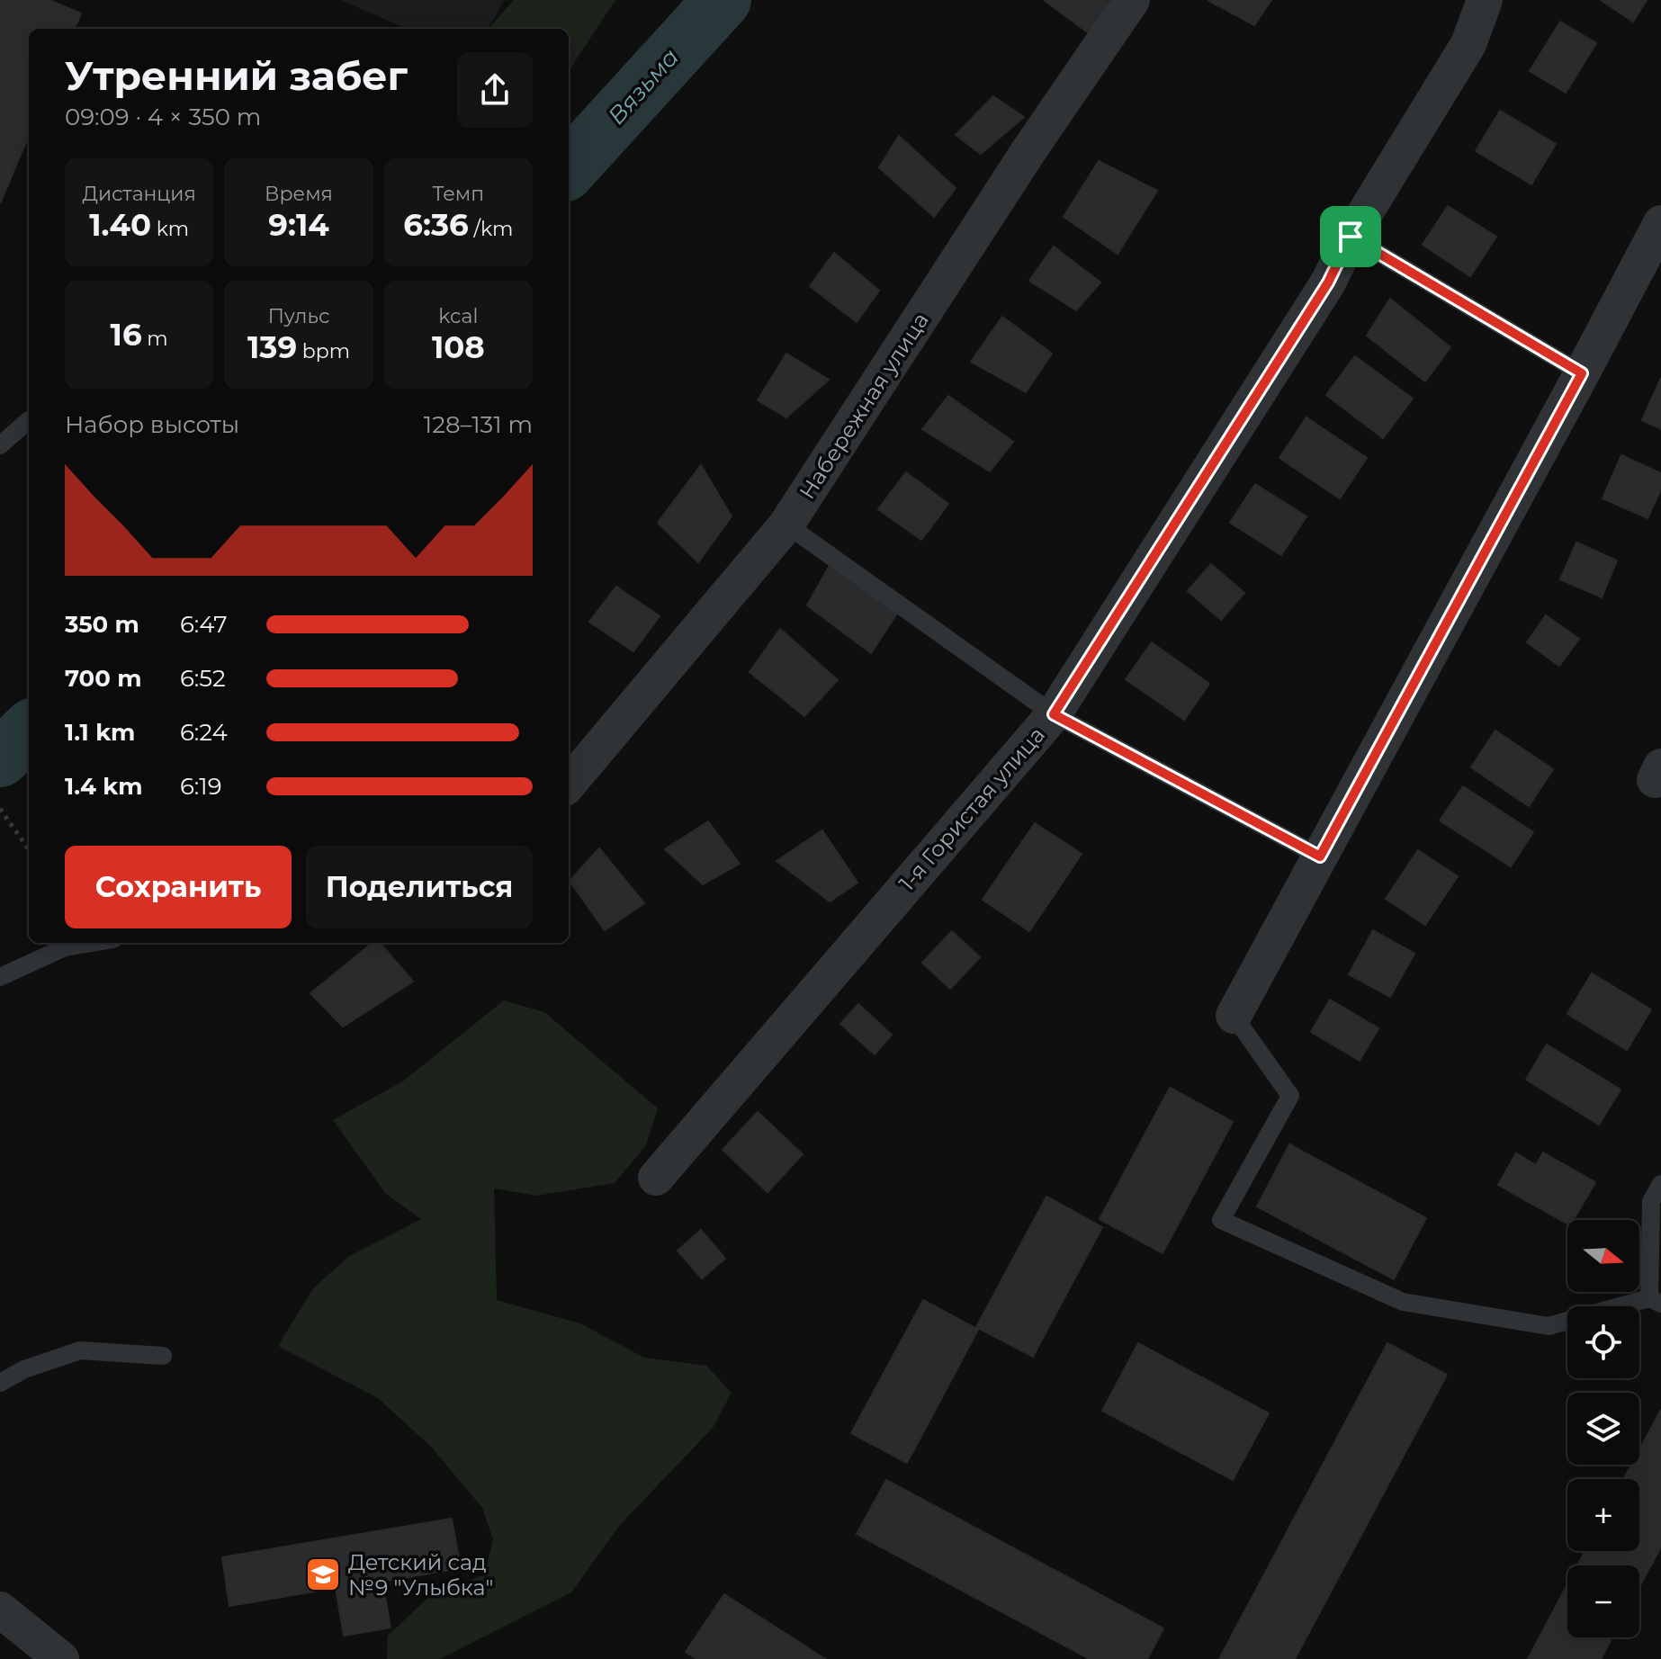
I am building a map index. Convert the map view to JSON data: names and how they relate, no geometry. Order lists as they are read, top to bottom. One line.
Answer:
{"streets":{"street":["Набережная улица","1-я Гористая улица"]},"water":["Вязьма"],"places":{"school or university":["Детский сад №9 \"Улыбка\""]},"north":"right","page":{"heading":["Утренний забег","09:09 · 4 × 350 m"],"stats":[["Дистанция","1.40 km"],["Время","9:14"],["Темп","6:36 /km"],["16 m"],["Пульс","139 bpm"],["kcal","108"]],"chart":["Набор высоты","128–131 m"],"list":[{"name":"350 m","note":"6:47"},{"name":"700 m","note":"6:52"},{"name":"1.1 km","note":"6:24"},{"name":"1.4 km","note":"6:19"}],"buttons":["Сохранить","Поделиться"],"map_buttons":["+","−"]}}
